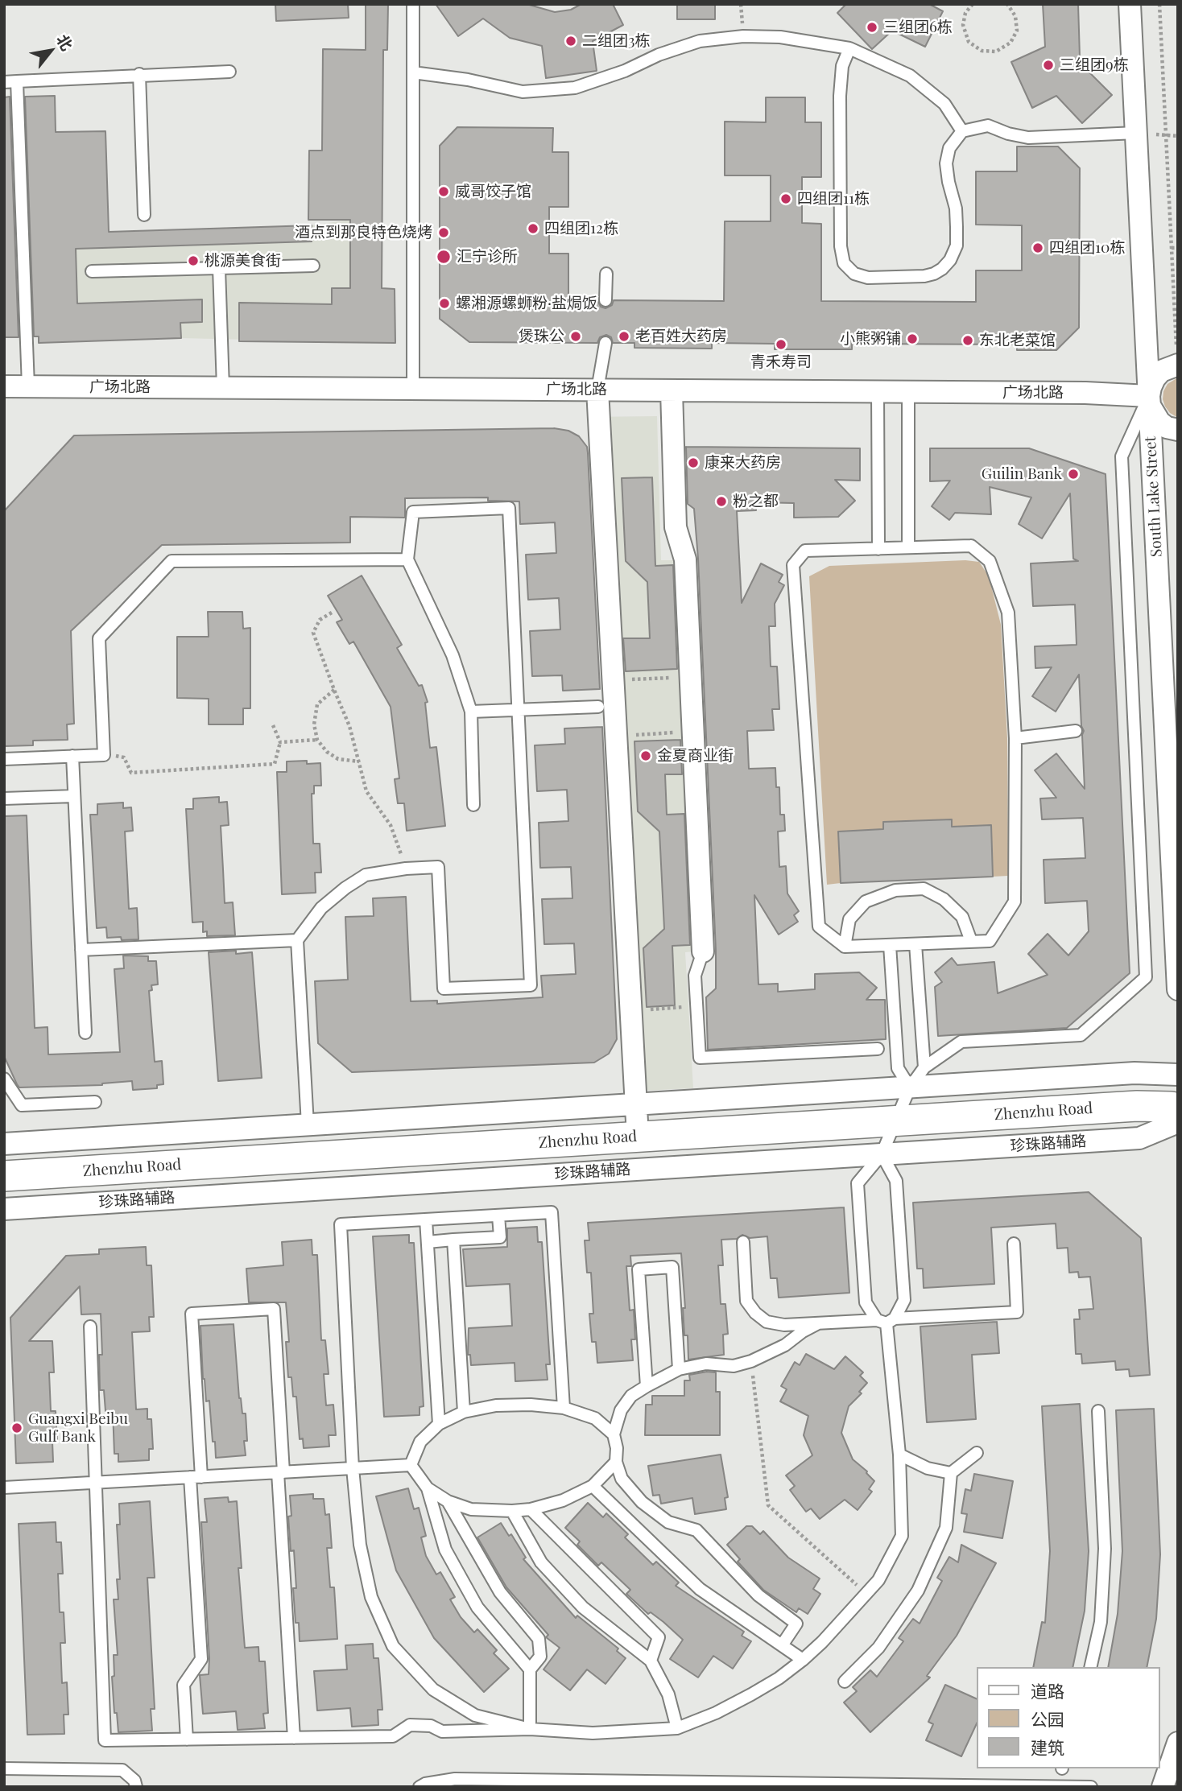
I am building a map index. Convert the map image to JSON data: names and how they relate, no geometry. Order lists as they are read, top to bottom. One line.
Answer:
{"streets":{"street":["广场北路","South Lake Street","Zhenzhu Road","珍珠路辅路"]},"crossings":[["广场北路","South Lake Street"],["Zhenzhu Road","珍珠路辅路"]],"places":["三组团6栋","二组团3栋","三组团9栋","威哥饺子馆","四组团11栋","四组团12栋","酒点到那良特色烧烤","四组团10栋","汇宁诊所","桃源美食街","螺湘源螺蛳粉·盐焗饭","煲珠公","老百姓大药房","小熊粥铺","东北老菜馆","青禾寿司","康来大药房","Guilin Bank","粉之都","金夏商业街","Guangxi Beibu Gulf Bank"],"legend":["道路","公园","建筑"],"north":"top right"}
